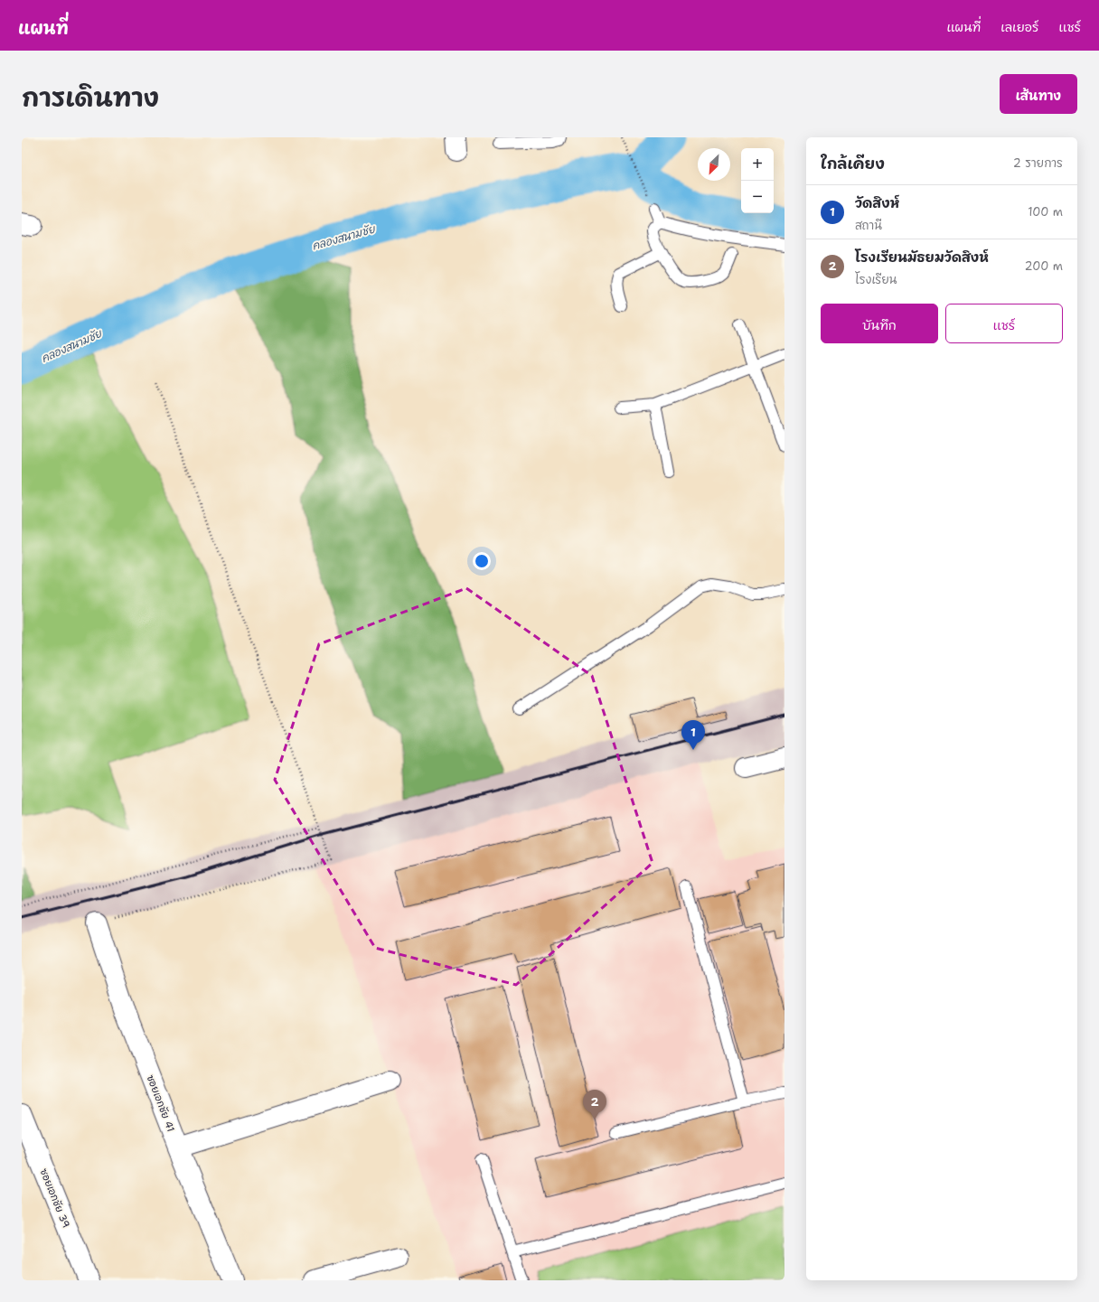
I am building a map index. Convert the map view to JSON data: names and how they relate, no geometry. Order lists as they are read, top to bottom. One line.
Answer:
{"streets":{"street":["ซอยเอกชัย 41","ซอยเอกชัย 39"]},"water":["คลองสนามชัย"],"north":"bottom left","page":{"header":"แผนที่","nav":["แผนที่","เลเยอร์","แชร์"],"title":"การเดินทาง","buttons":["เส้นทาง",["บันทึก","แชร์"]],"heading":["ใกล้เคียง","2 รายการ"],"map_buttons":["+","−"],"list":[{"mark":"1","name":"วัดสิงห์","note":"สถานี","value":"100 m"},{"mark":"2","name":"โรงเรียนมัธยมวัดสิงห์","note":"โรงเรียน","value":"200 m"}],"pins":["1","2"]}}
